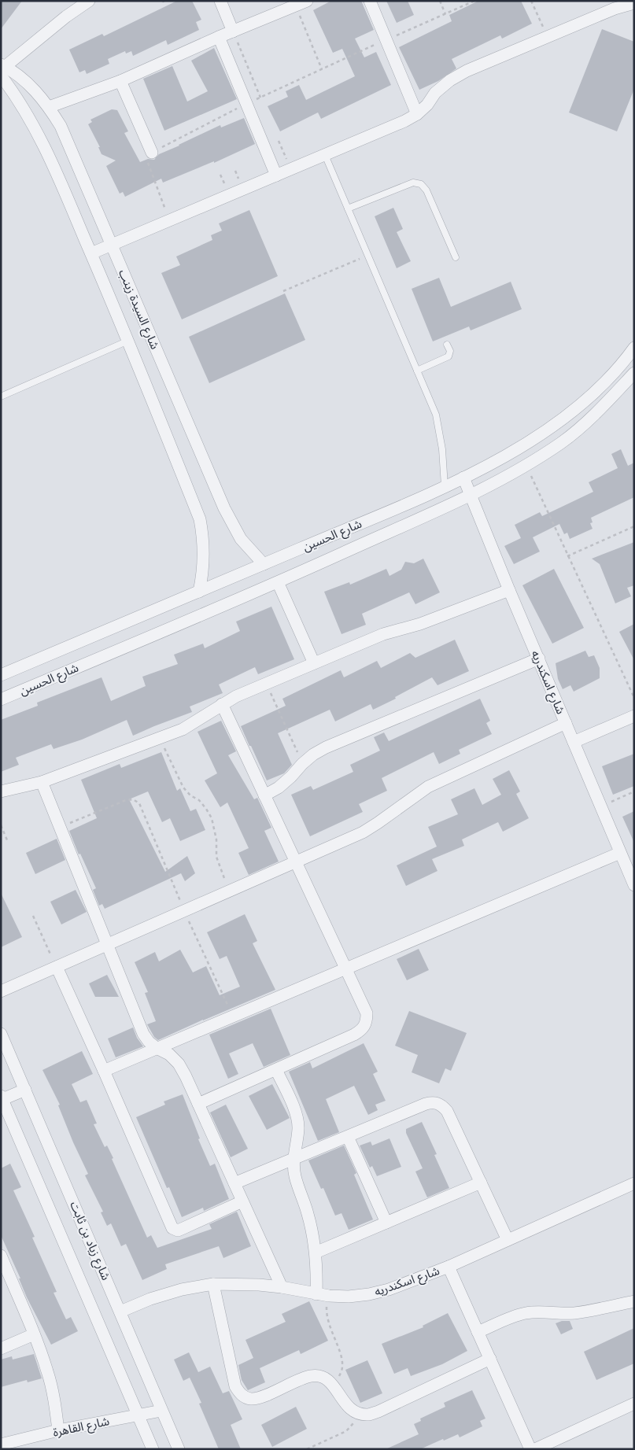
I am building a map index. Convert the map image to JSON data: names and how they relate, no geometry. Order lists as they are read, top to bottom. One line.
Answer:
{"streets":{"street":["شارع السيدة زينب","شارع الحسين","شارع اسكندريه","شارع زياد بن ثابت","شارع القاهرة"]},"crossings":[["شارع السيدة زينب","شارع الحسين"],["شارع الحسين","شارع اسكندريه"],["شارع اسكندريه","شارع زياد بن ثابت"],["شارع زياد بن ثابت","شارع القاهرة"]]}
